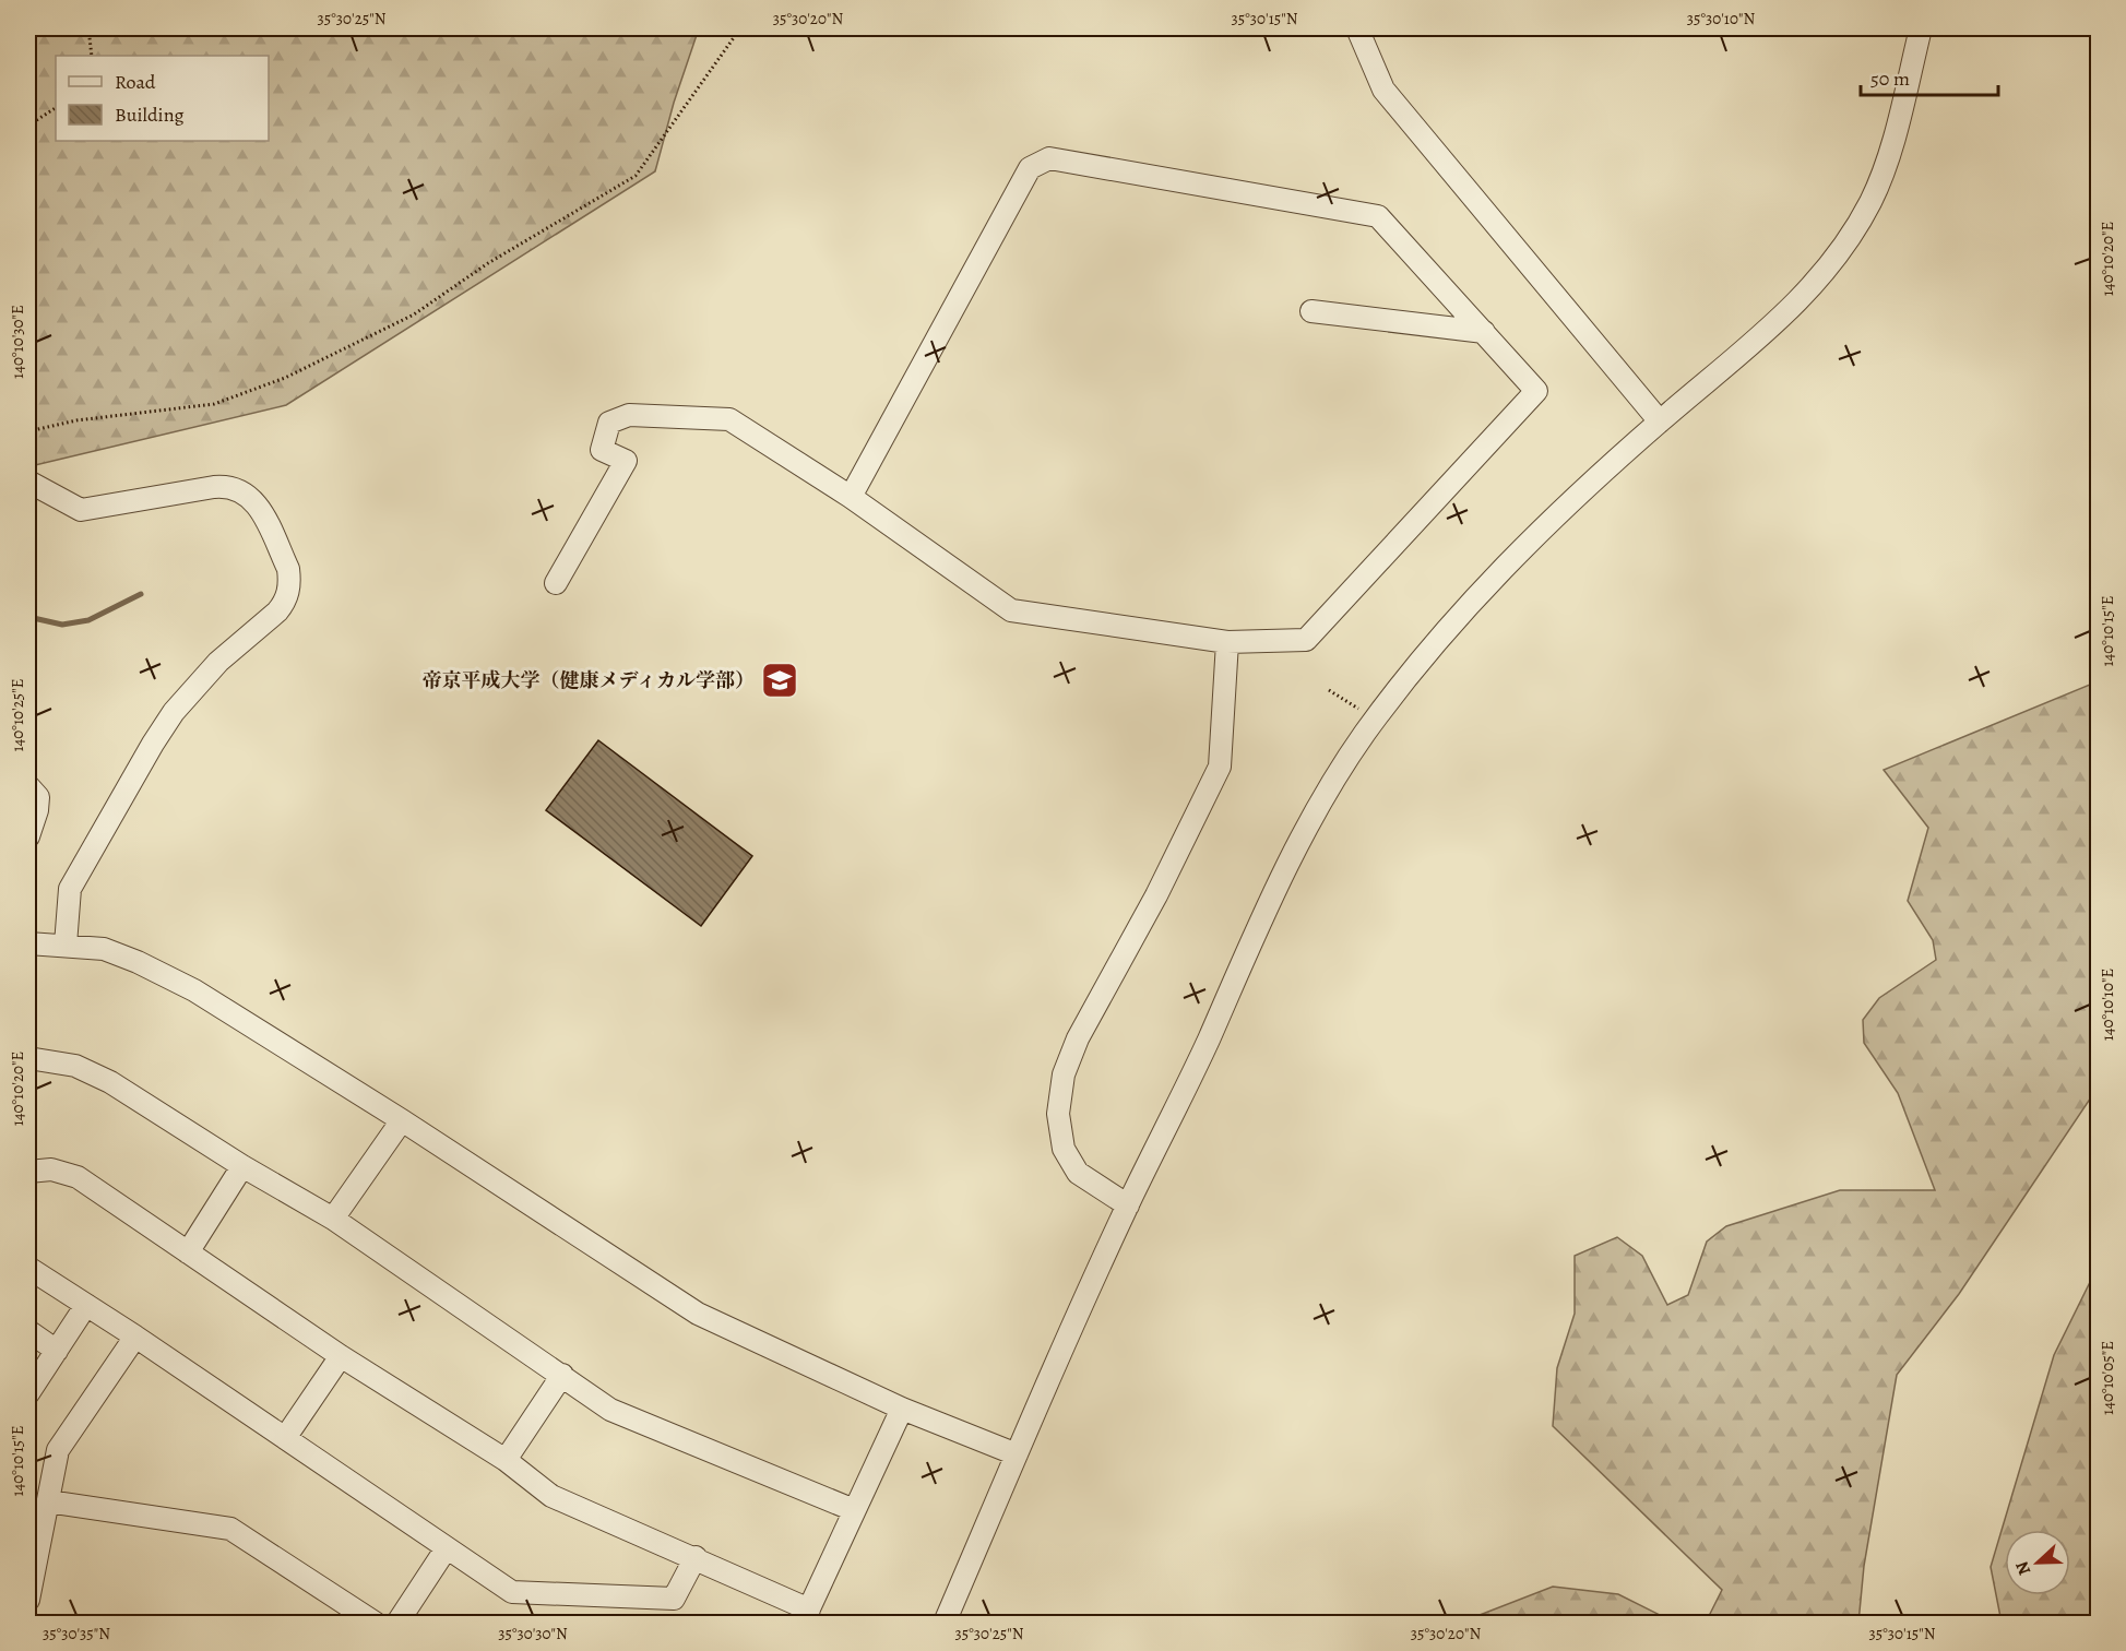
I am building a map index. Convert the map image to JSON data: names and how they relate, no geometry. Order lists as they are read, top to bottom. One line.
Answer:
{"places":{"school or university":["帝京平成大学（健康メディカル学部）"]},"legend":["Road","Building"],"scale_bar":"50 m","north":"left","coordinates":["35°30'25\"N","35°30'20\"N","35°30'15\"N","35°30'10\"N","140°10'20\"E","140°10'30\"E","140°10'15\"E","140°10'25\"E","140°10'10\"E","140°10'05\"E","35°30'35\"N","35°30'30\"N"]}
